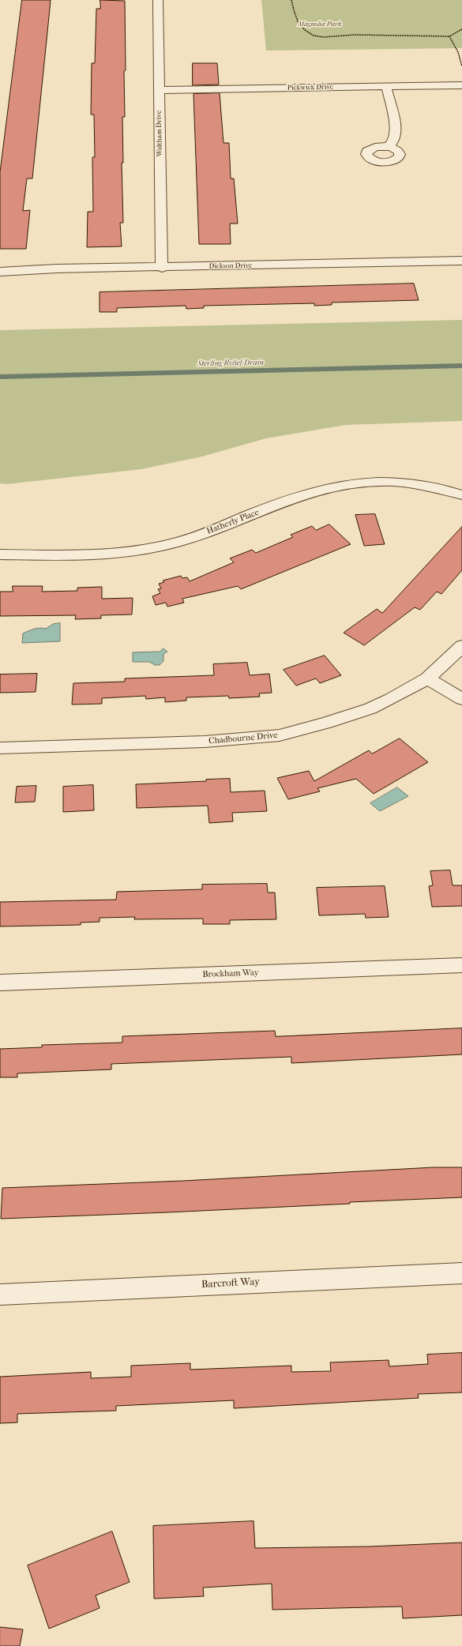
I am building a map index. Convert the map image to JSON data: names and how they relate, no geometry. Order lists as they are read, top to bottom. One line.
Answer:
{"streets":{"street":["Pickwick Drive","Waltham Drive","Dickson Drive","Hatherly Place","Chadbourne Drive","Brockham Way","Barcroft Way"]},"crossings":[["Pickwick Drive","Waltham Drive"],["Waltham Drive","Dickson Drive"]],"water":["Sterling Relief Drain"],"parks":["Magnolia Park"]}
